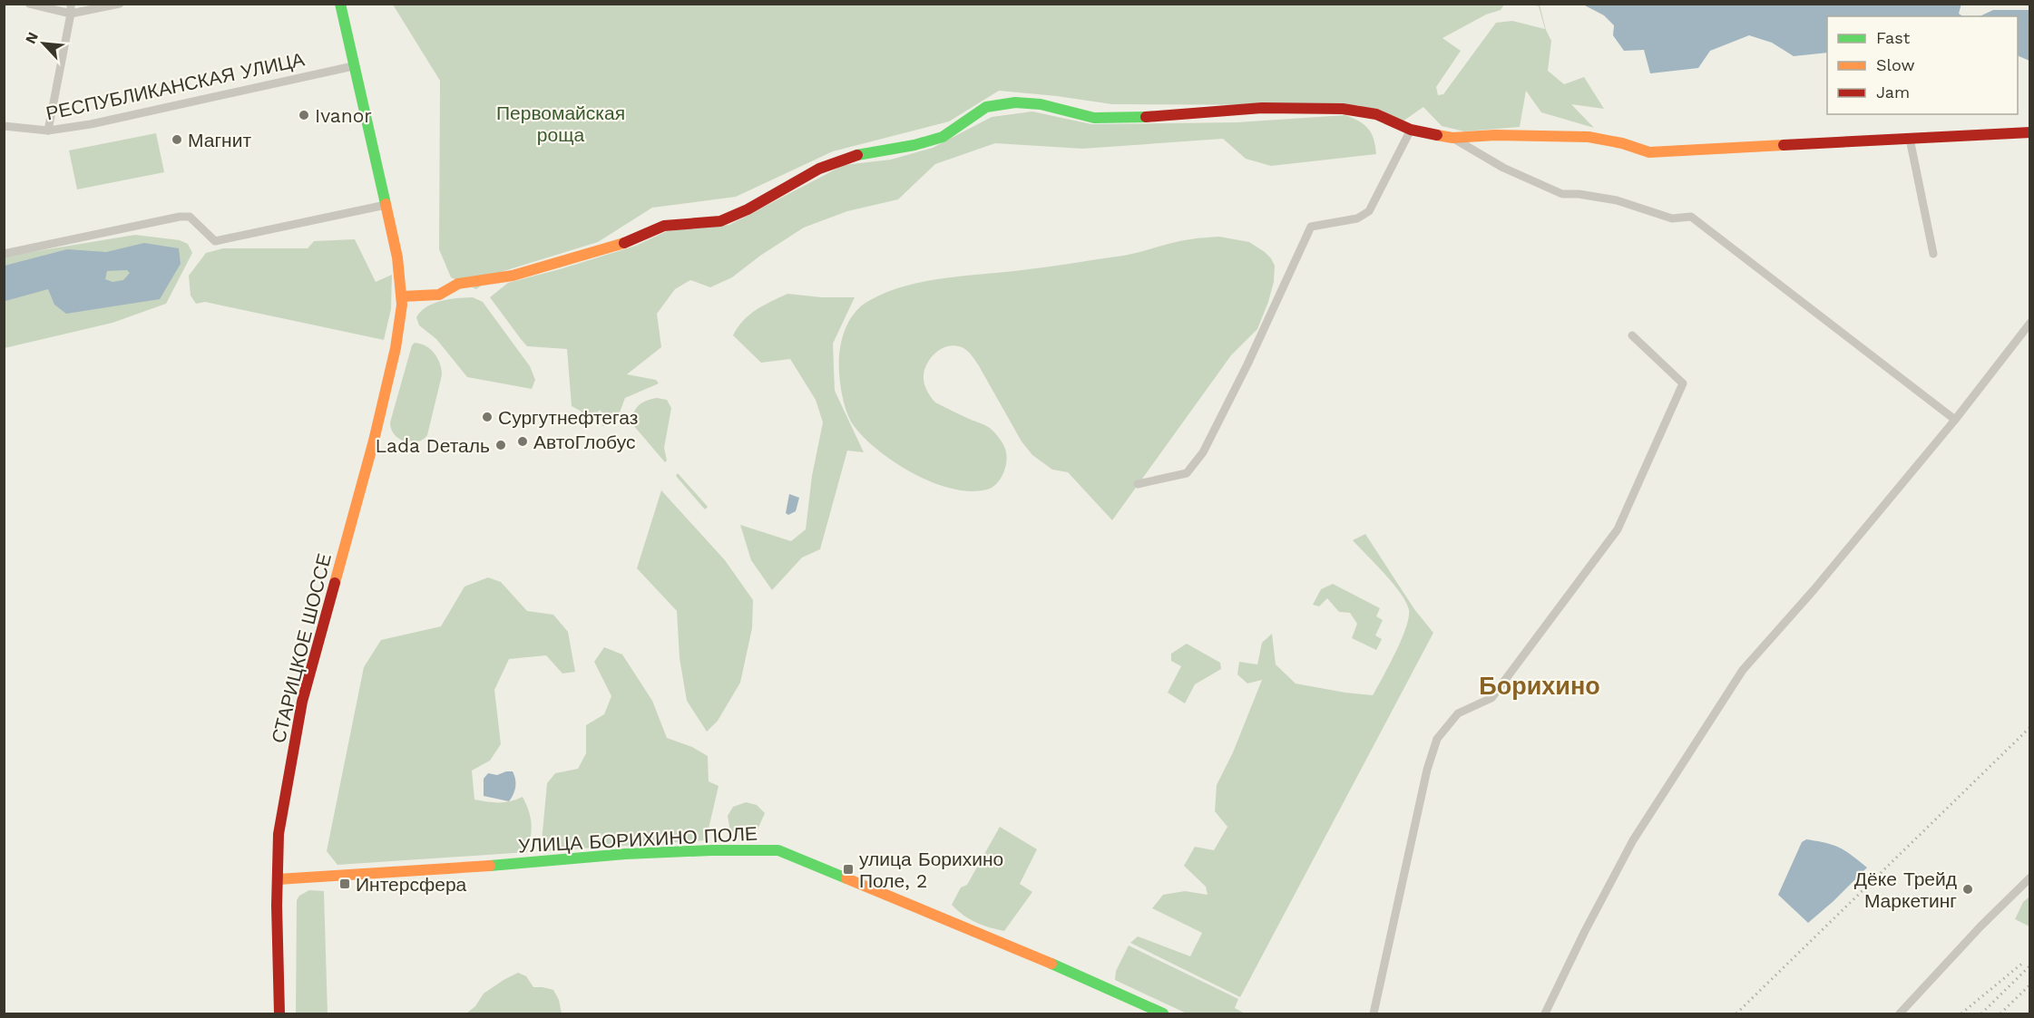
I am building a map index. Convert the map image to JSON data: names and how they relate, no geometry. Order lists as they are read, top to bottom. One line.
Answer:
{"streets":{"street":["РЕСПУБЛИКАНСКАЯ УЛИЦА","СТАРИЦКОЕ ШОССЕ","УЛИЦА БОРИХИНО ПОЛЕ"]},"crossings":[["РЕСПУБЛИКАНСКАЯ УЛИЦА","СТАРИЦКОЕ ШОССЕ"],["СТАРИЦКОЕ ШОССЕ","УЛИЦА БОРИХИНО ПОЛЕ"]],"districts":["Борихино"],"parks":["Первомайская роща"],"places":{"other":["Ivanor","Магнит","Сургутнефтегаз","АвтоГлобус","Lada Dеталь","Дёке Трейд Маркетинг"],"transit":["улица Борихино Поле, 2","Интерсфера"]},"legend":["Fast","Slow","Jam"],"north":"top left"}
